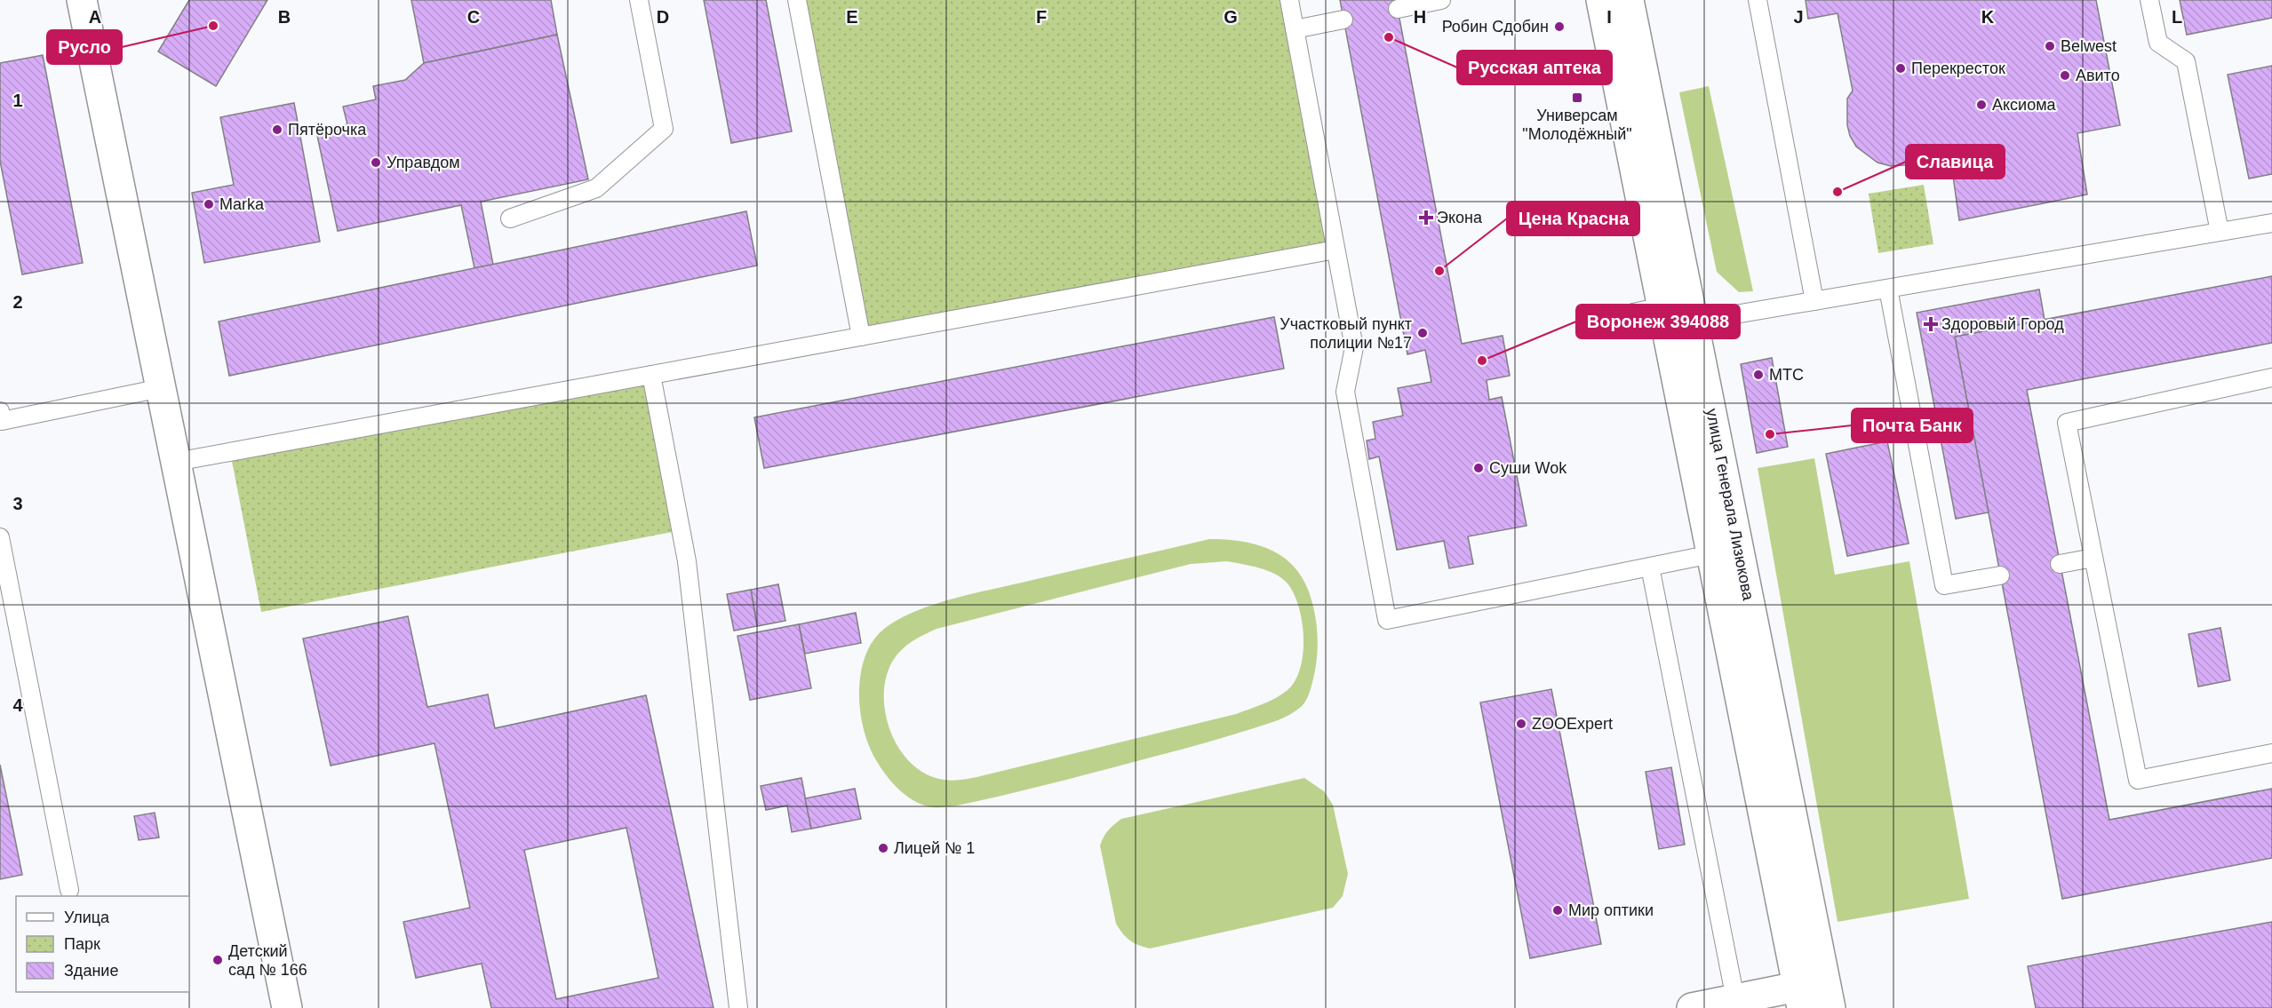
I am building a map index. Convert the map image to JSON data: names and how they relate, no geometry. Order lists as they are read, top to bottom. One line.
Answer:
{"streets":{"main road":["улица Генерала Лизюкова"]},"places":{"other":["Русло","Робин Сдобин","Русская аптека","Belwest","Перекресток","Авито","Аксиома","Пятёрочка","Управдом","Славица","Marka","Цена Красна","Участковый пункт полиции №17","Воронеж 394088","МТС","Почта Банк","Суши Wok","ZOOExpert","Лицей № 1","Мир оптики","Детский сад № 166"],"transit":["Универсам \"Молодёжный\""],"health":["Экона","Здоровый Город"]},"legend":["Улица","Парк","Здание"],"grid":{"columns":["A","B","C","D","E","F","G","H","I","J","K","L"],"rows":["1","2","3","4"]}}
